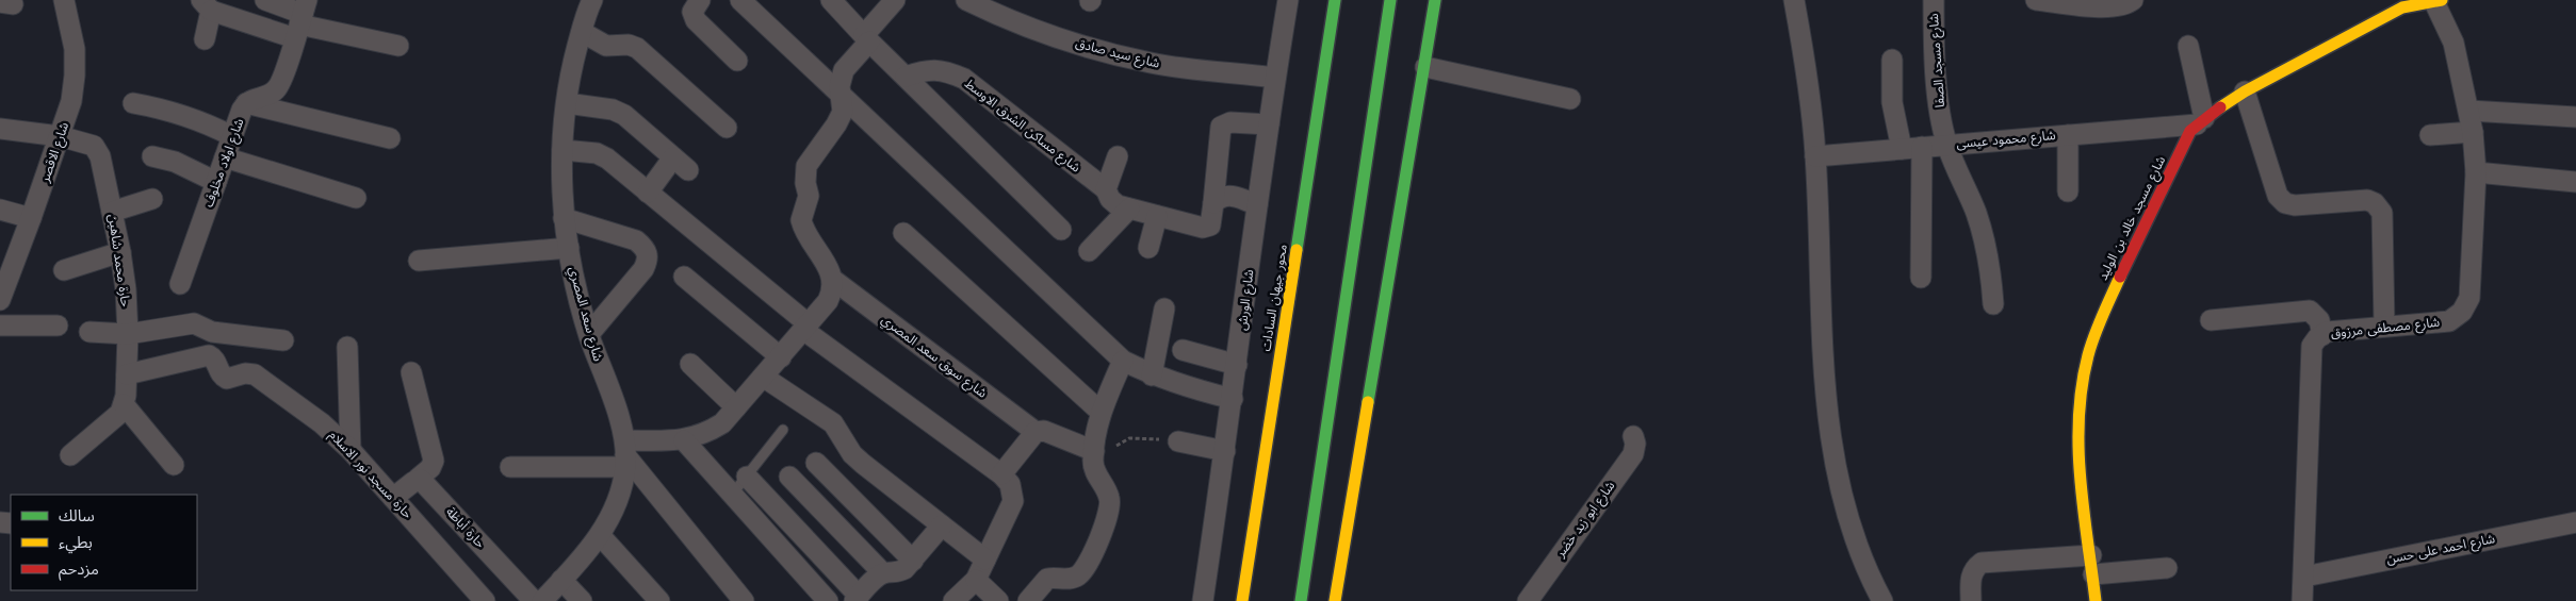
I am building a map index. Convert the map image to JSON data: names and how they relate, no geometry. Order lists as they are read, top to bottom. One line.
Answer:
{"streets":{"street":["شارع سيد صادق","شارع مسجد الصفا","شارع مساكن الشرق الاوسط","شارع محمود عيسى","شارع الاقصر","شارع اولاد مخلوف","شارع مسجد خالد بن الوليد","حارة محمد شاهين","محور جيهان السادات","شارع الورش","شارع سعد المصري","شارع مصطفى مرزوق","شارع سوق سعد المصري","حارة مسجد نور الاسلام","شارع ابو زيد خضر","حارة أباظة","شارع احمد على حسن"]},"crossings":[["شارع سيد صادق","شارع الورش"],["شارع مسجد الصفا","شارع محمود عيسى"],["شارع محمود عيسى","شارع مسجد خالد بن الوليد"],["شارع الاقصر","حارة محمد شاهين"],["شارع مسجد خالد بن الوليد","شارع مصطفى مرزوق"],["حارة محمد شاهين","حارة مسجد نور الاسلام"],["شارع مصطفى مرزوق","شارع احمد على حسن"]],"legend":["سالك","بطيء","مزدحم"]}
